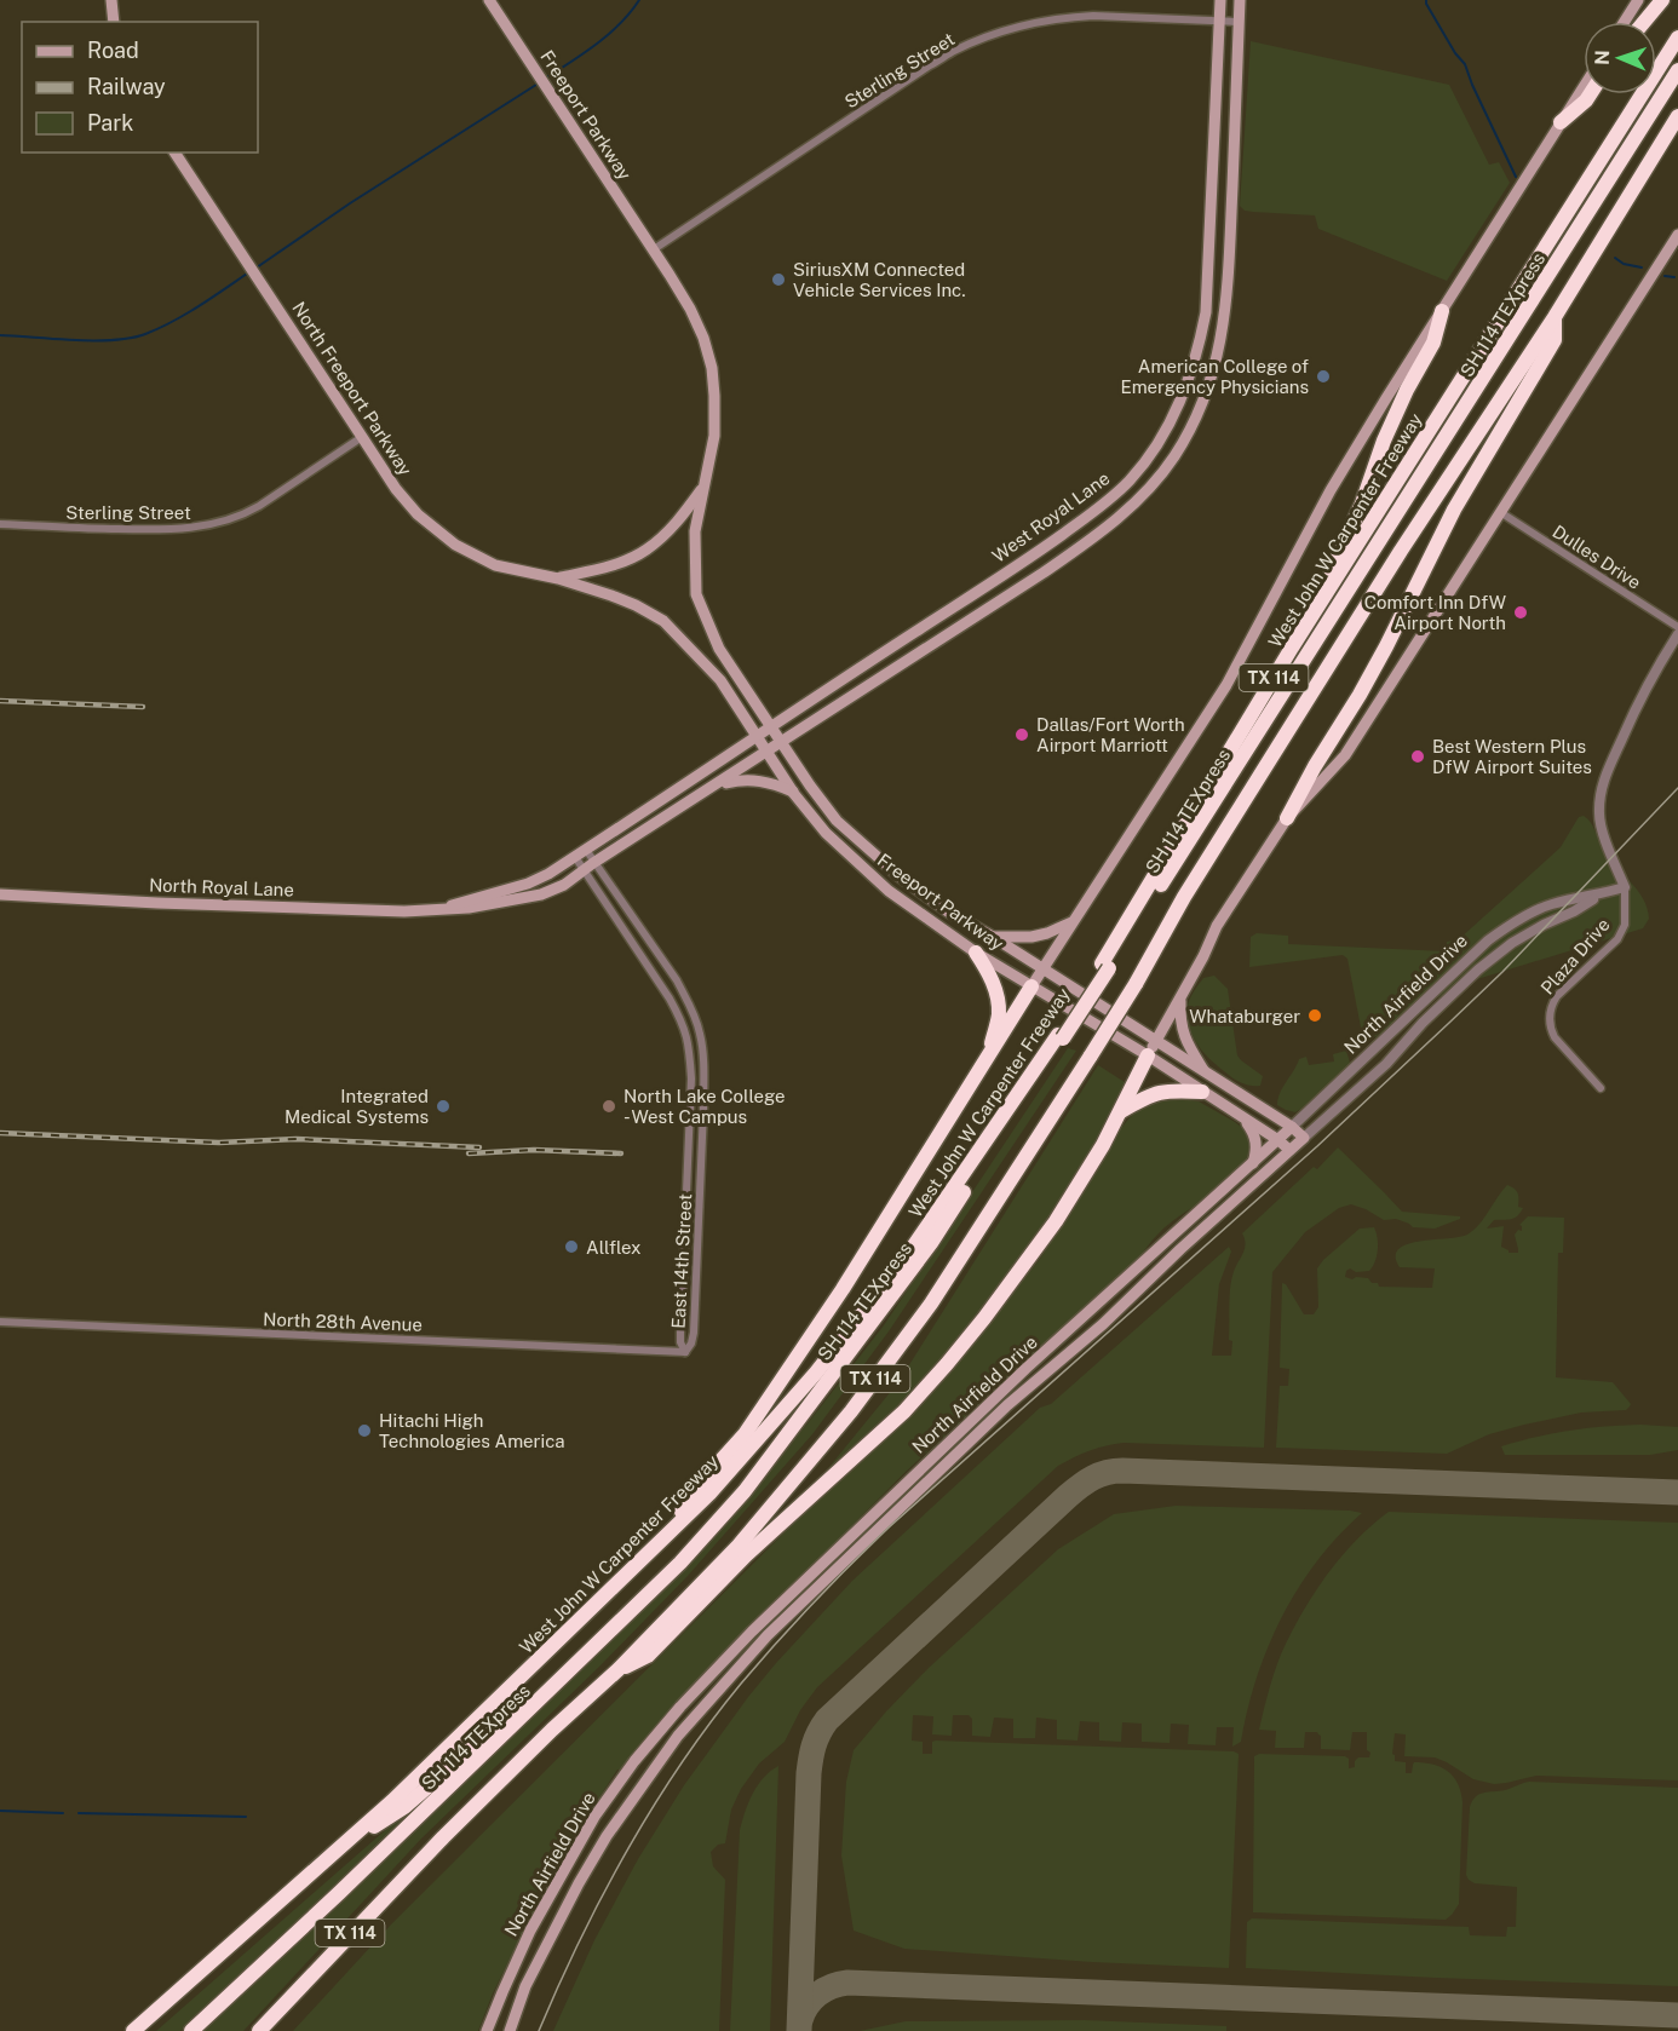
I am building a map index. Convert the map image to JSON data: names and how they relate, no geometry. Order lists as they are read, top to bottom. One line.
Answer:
{"streets":{"highway":["SH 114 TEXpress","West John W Carpenter Freeway","TX 114"],"main road":["Freeport Parkway","North Freeport Parkway","West Royal Lane","North Royal Lane","North Airfield Drive"],"street":["Sterling Street","Dulles Drive","Plaza Drive","East 14th Street","North 28th Avenue"]},"crossings":[["Sterling Street","Freeport Parkway"],["Sterling Street","North Freeport Parkway"],["Sterling Street","West Royal Lane"],["Freeport Parkway","North Freeport Parkway"],["Freeport Parkway","West Royal Lane"],["Freeport Parkway","West John W Carpenter Freeway"],["Freeport Parkway","North Royal Lane"],["Freeport Parkway","North Airfield Drive"],["SH 114 TEXpress","West John W Carpenter Freeway"],["West Royal Lane","North Royal Lane"],["West Royal Lane","East 14th Street"],["North Royal Lane","East 14th Street"],["Plaza Drive","North Airfield Drive"],["East 14th Street","North 28th Avenue"]],"places":["SiriusXM Connected Vehicle Services Inc.","American College of Emergency Physicians","Comfort Inn DfW Airport North","Dallas/Fort Worth Airport Marriott","Best Western Plus DfW Airport Suites","Whataburger","Integrated Medical Systems","North Lake College - West Campus","Allflex","Hitachi High Technologies America"],"legend":["Road","Railway","Park"],"north":"left"}
